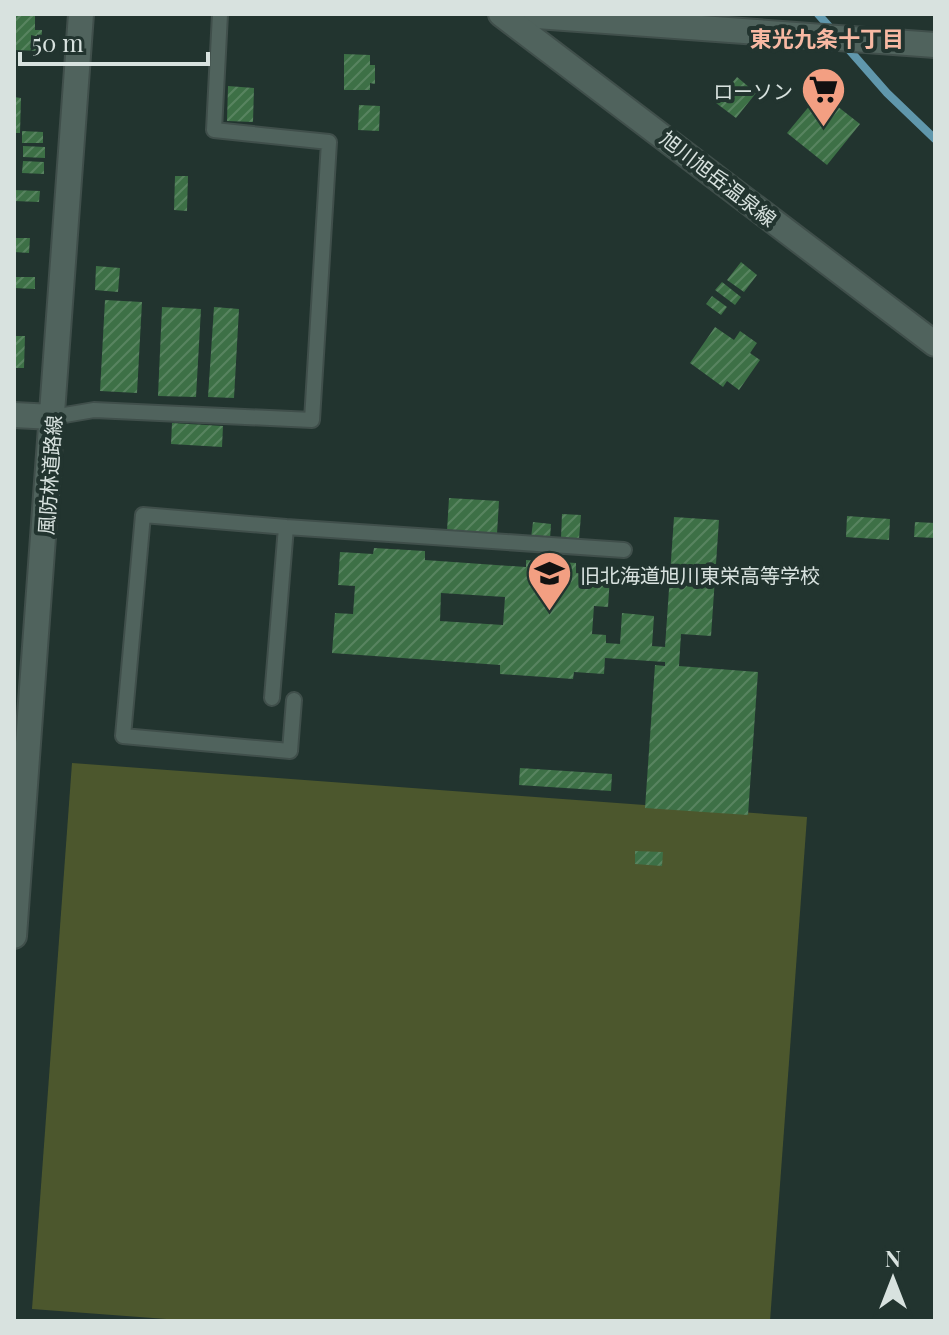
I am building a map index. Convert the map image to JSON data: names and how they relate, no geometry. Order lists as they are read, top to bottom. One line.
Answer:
{"streets":{"street":["旭川旭岳温泉線","風防林道路線"]},"districts":["東光九条十丁目"],"places":{"supermarket":["ローソン"],"school or university":["旧北海道旭川東栄高等学校"]},"scale_bar":"50 m","north":"top"}
